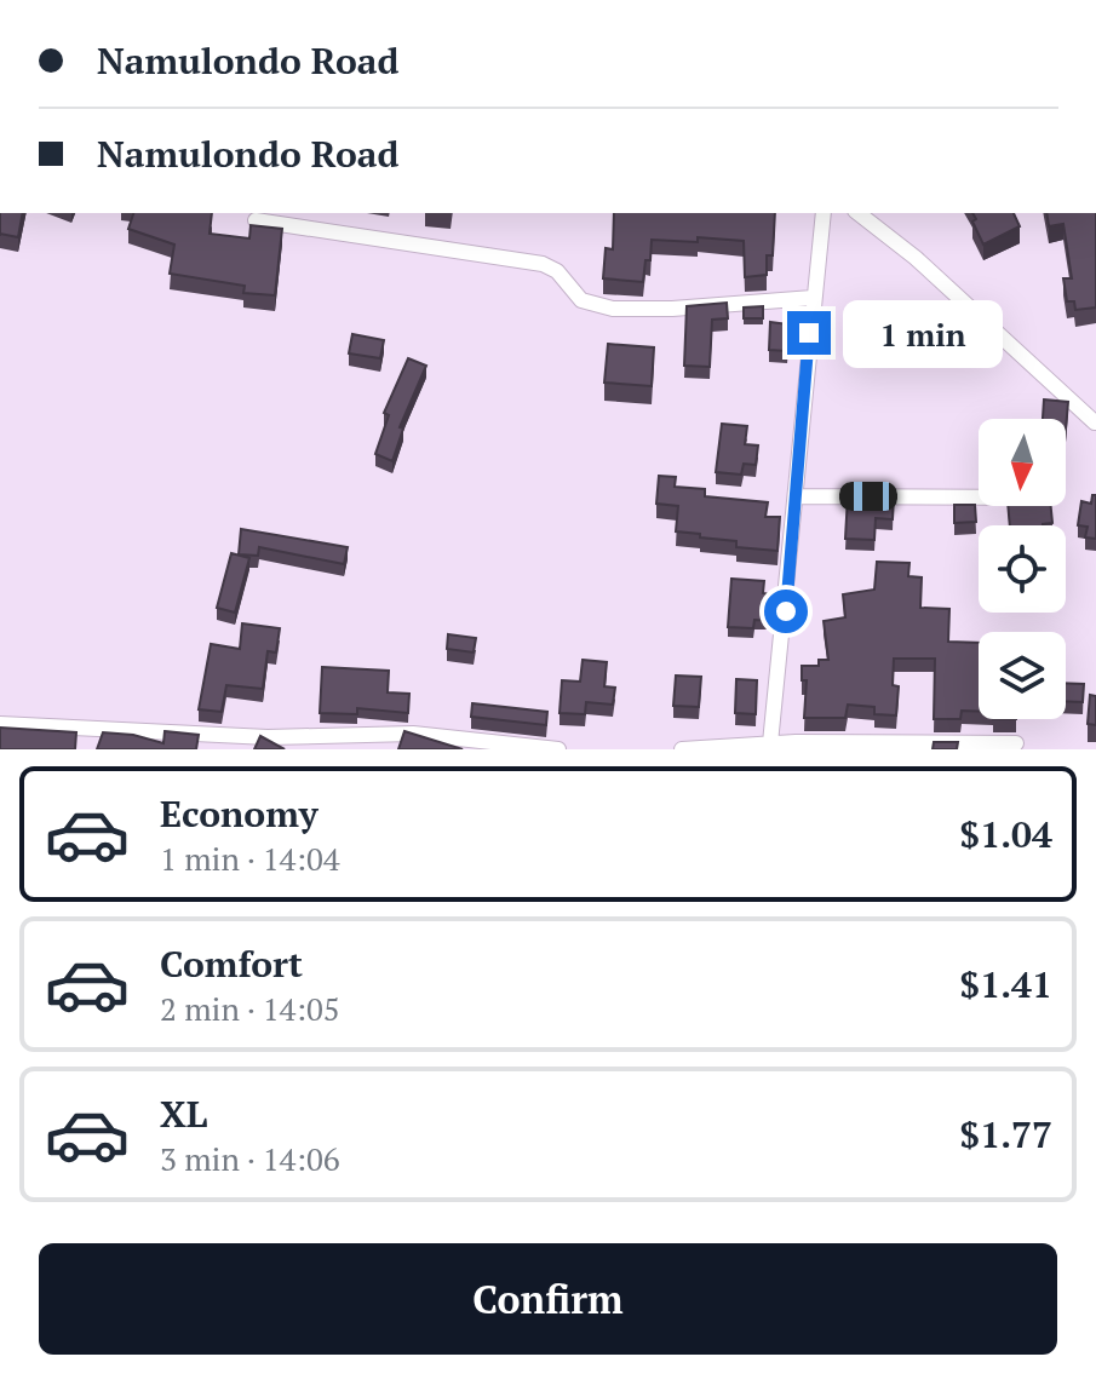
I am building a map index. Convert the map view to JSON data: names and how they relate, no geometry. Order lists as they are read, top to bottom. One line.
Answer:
{"north":"bottom","page":{"banner":["Namulondo Road","Namulondo Road"],"bubble":"1 min","list":[{"name":"Economy","note":"1 min · 14:04","value":"$1.04"},{"name":"Comfort","note":"2 min · 14:05","value":"$1.41"},{"name":"XL","note":"3 min · 14:06","value":"$1.77"}],"buttons":"Confirm"}}
